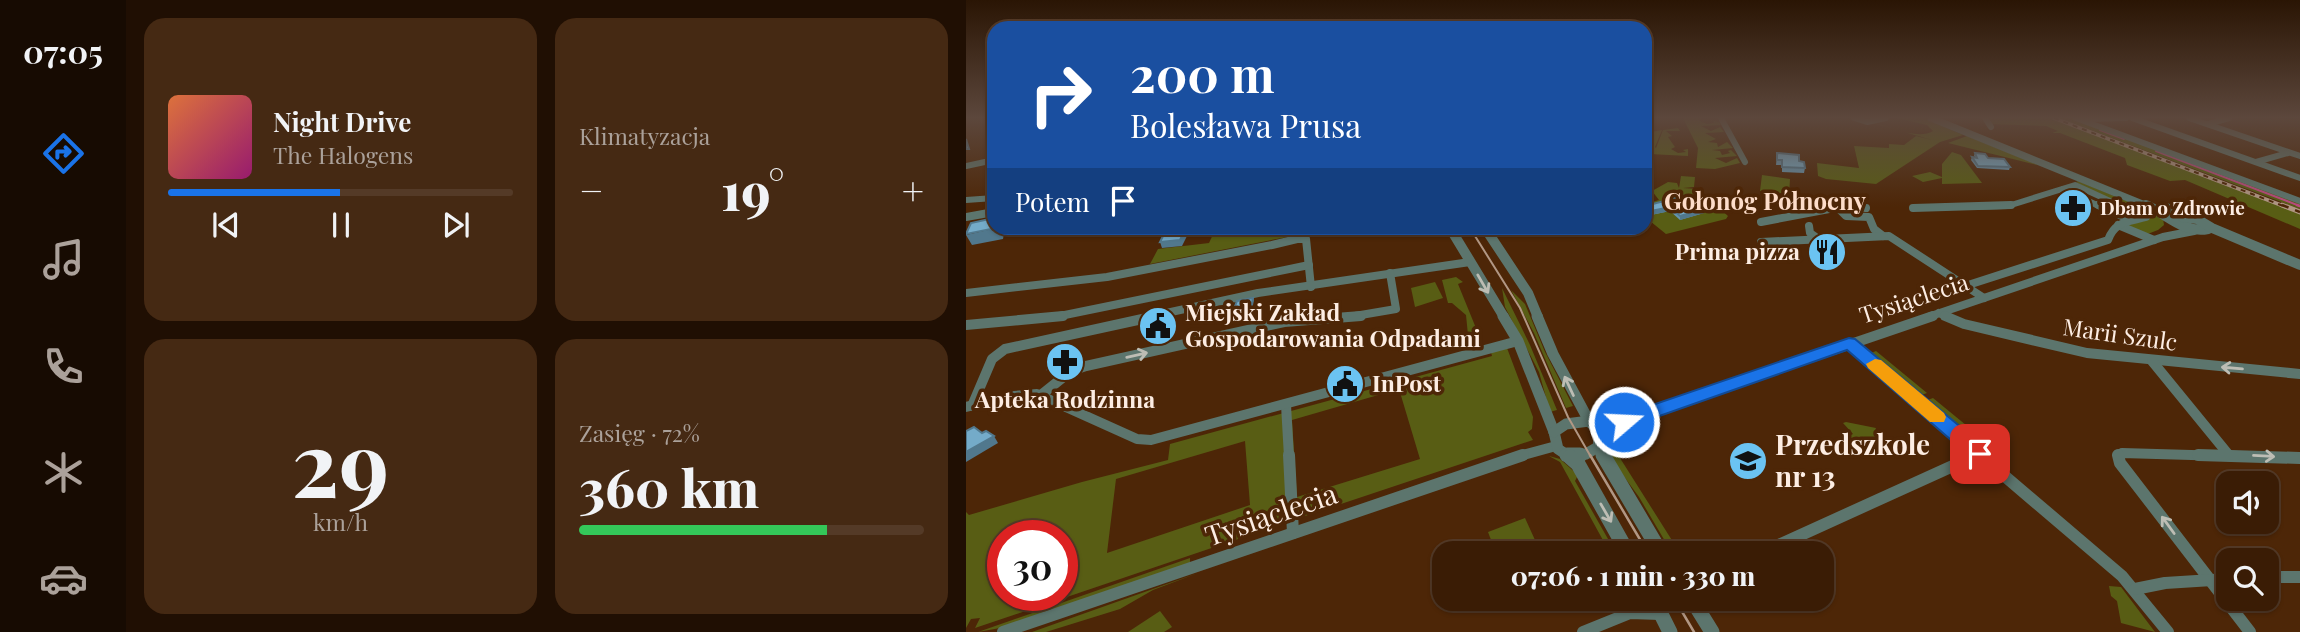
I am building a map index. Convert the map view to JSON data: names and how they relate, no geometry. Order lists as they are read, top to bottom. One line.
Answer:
{"streets":{"street":["Tysiąclecia","Marii Szulc"]},"crossings":[["Tysiąclecia","Marii Szulc"]],"one_way":["Marii Szulc"],"districts":["Gołonóg Północny"],"places":{"pharmacy":["Dbam o Zdrowie","Apteka Rodzinna"],"restaurant":["Prima pizza"],"public building":["Miejski Zakład Gospodarowania Odpadami","InPost"],"school or university":["Przedszkole nr 13"]},"page":{"tabs":"07:05","tile":["Klimatyzacja",["29","km/h"],["Zasięg · 72%","360 km"]],"turn":["200 m","Bolesława Prusa"],"song":["Night Drive","The Halogens"],"heat":["−","19°","+"],"then":"Potem","limit":"30","trip":"07:06 · 1 min · 330 m"}}
